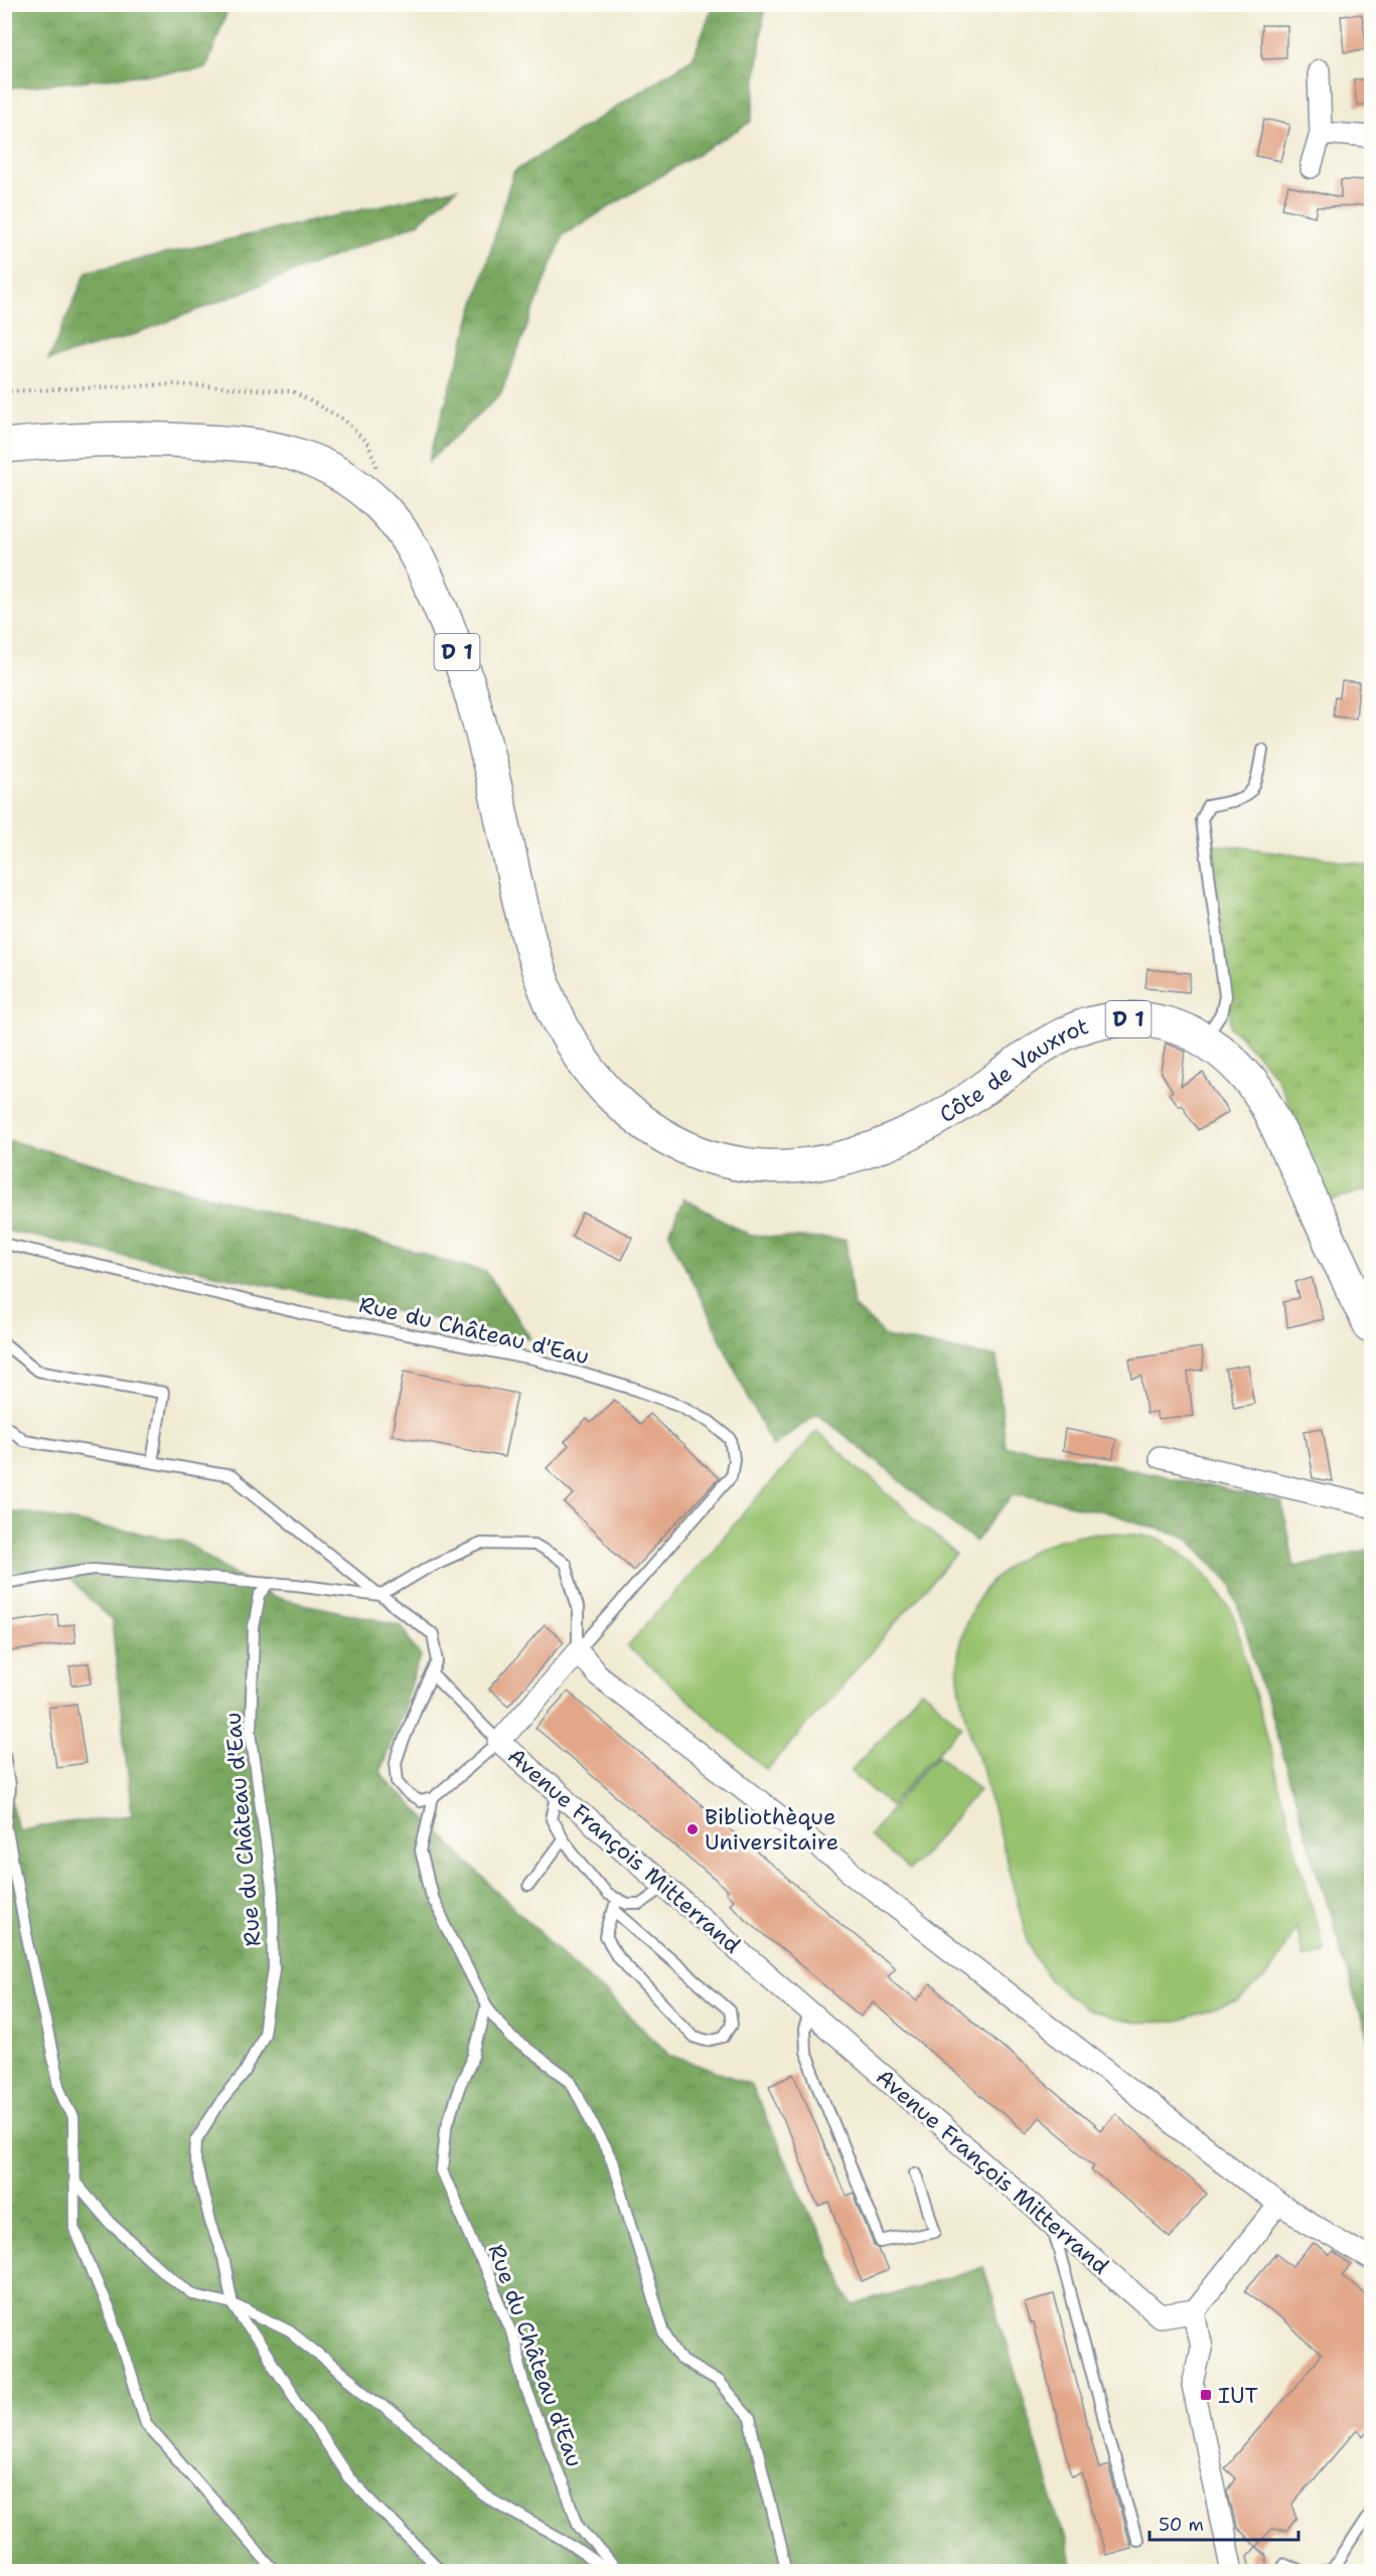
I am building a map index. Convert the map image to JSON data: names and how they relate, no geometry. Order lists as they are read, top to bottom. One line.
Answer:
{"streets":{"main road":["D 1","Côte de Vauxrot"],"street":["Avenue François Mitterrand"],"lane":["Rue du Château d'Eau"]},"crossings":[["D 1","Côte de Vauxrot"],["Rue du Château d'Eau","Avenue François Mitterrand"]],"places":{"other":["Bibliothèque Universitaire"],"transit":["IUT"]},"scale_bar":"50 m"}
